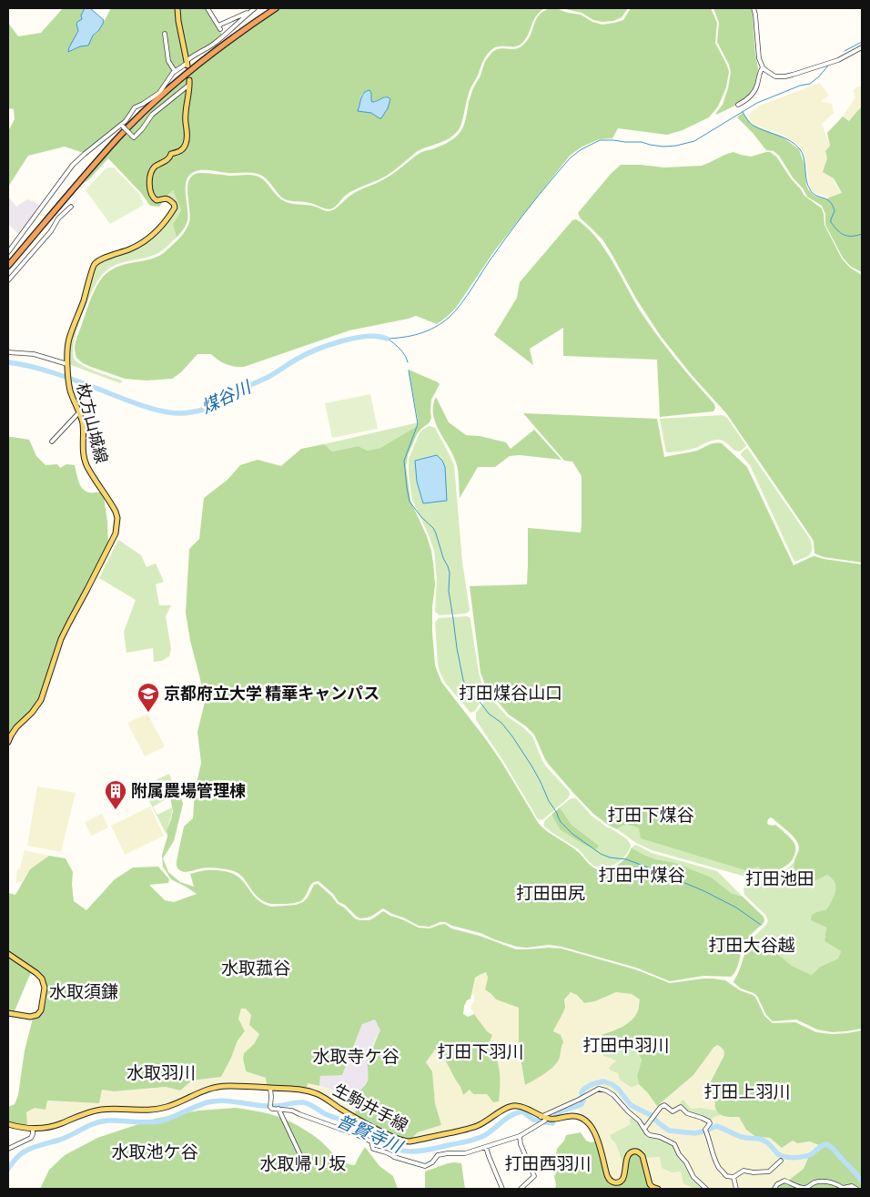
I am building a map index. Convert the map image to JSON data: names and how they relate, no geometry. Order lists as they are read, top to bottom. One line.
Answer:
{"streets":{"main road":["枚方山城線","生駒井手線"]},"districts":["打田煤谷山口","打田下煤谷","打田中煤谷","打田池田","打田田尻","打田大谷越","水取菰谷","水取須鎌","打田中羽川","打田下羽川","水取寺ケ谷","水取羽川","打田上羽川","水取池ケ谷","水取帰リ坂","打田西羽川"],"water":["煤谷川","普賢寺川"],"places":{"school or university":["京都府立大学 精華キャンパス"],"building":["附属農場管理棟"]}}
